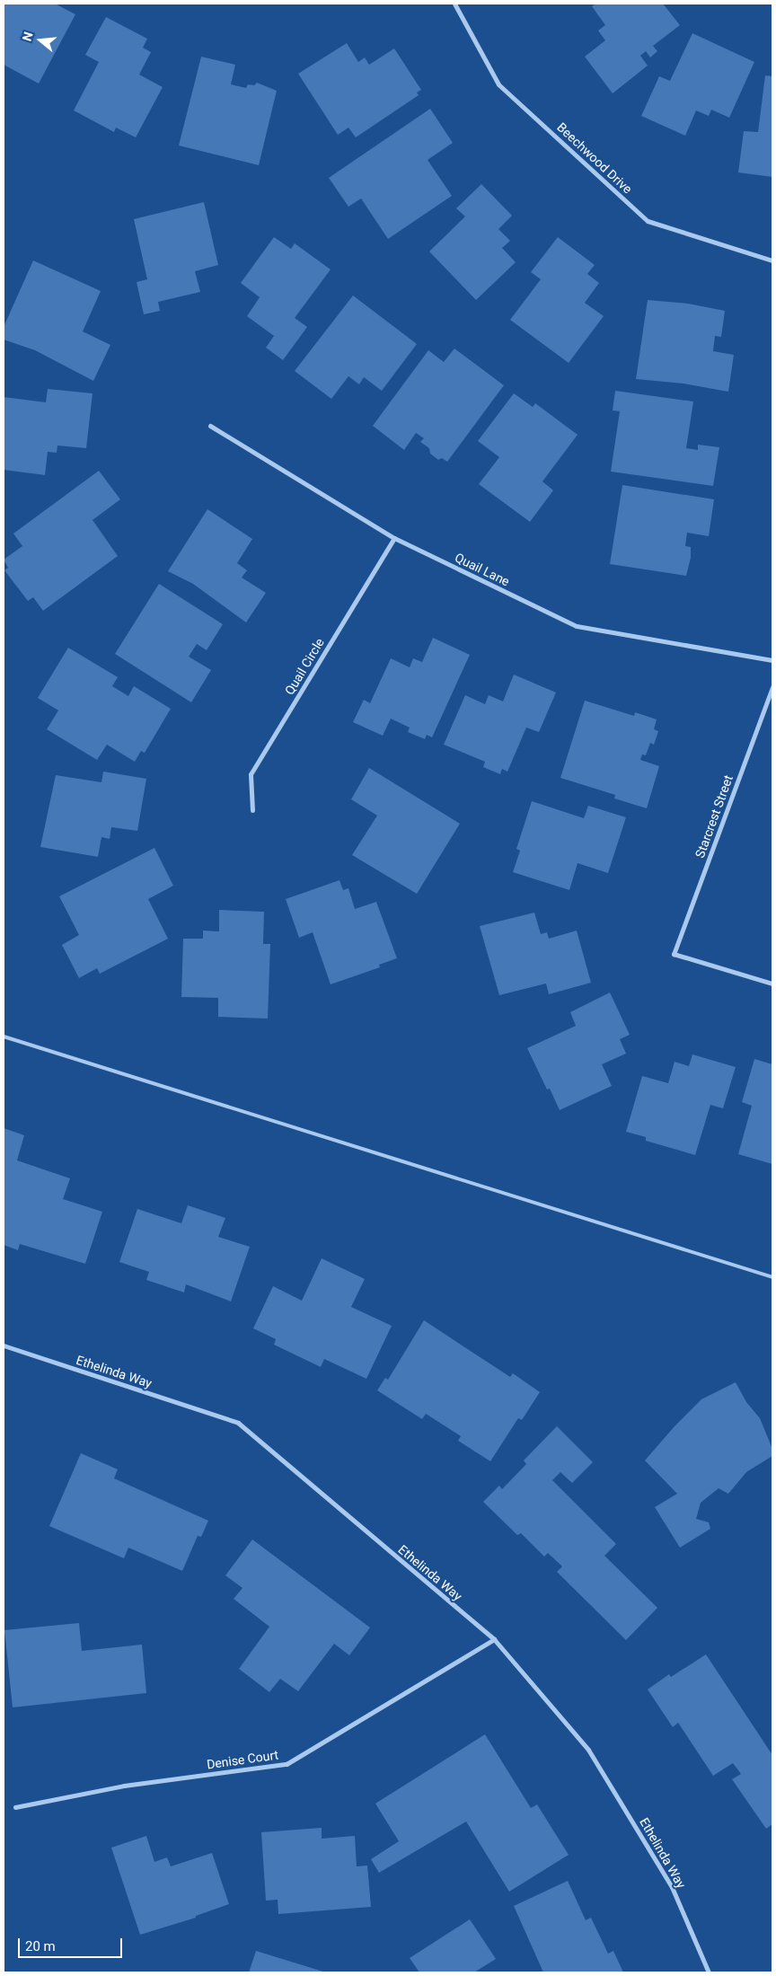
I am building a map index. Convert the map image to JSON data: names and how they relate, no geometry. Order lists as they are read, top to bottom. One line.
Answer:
{"streets":{"street":["Beechwood Drive","Quail Lane","Quail Circle","Starcrest Street","Ethelinda Way","Denise Court"]},"crossings":[["Quail Lane","Quail Circle"],["Ethelinda Way","Denise Court"]],"scale_bar":"20 m","north":"left"}
